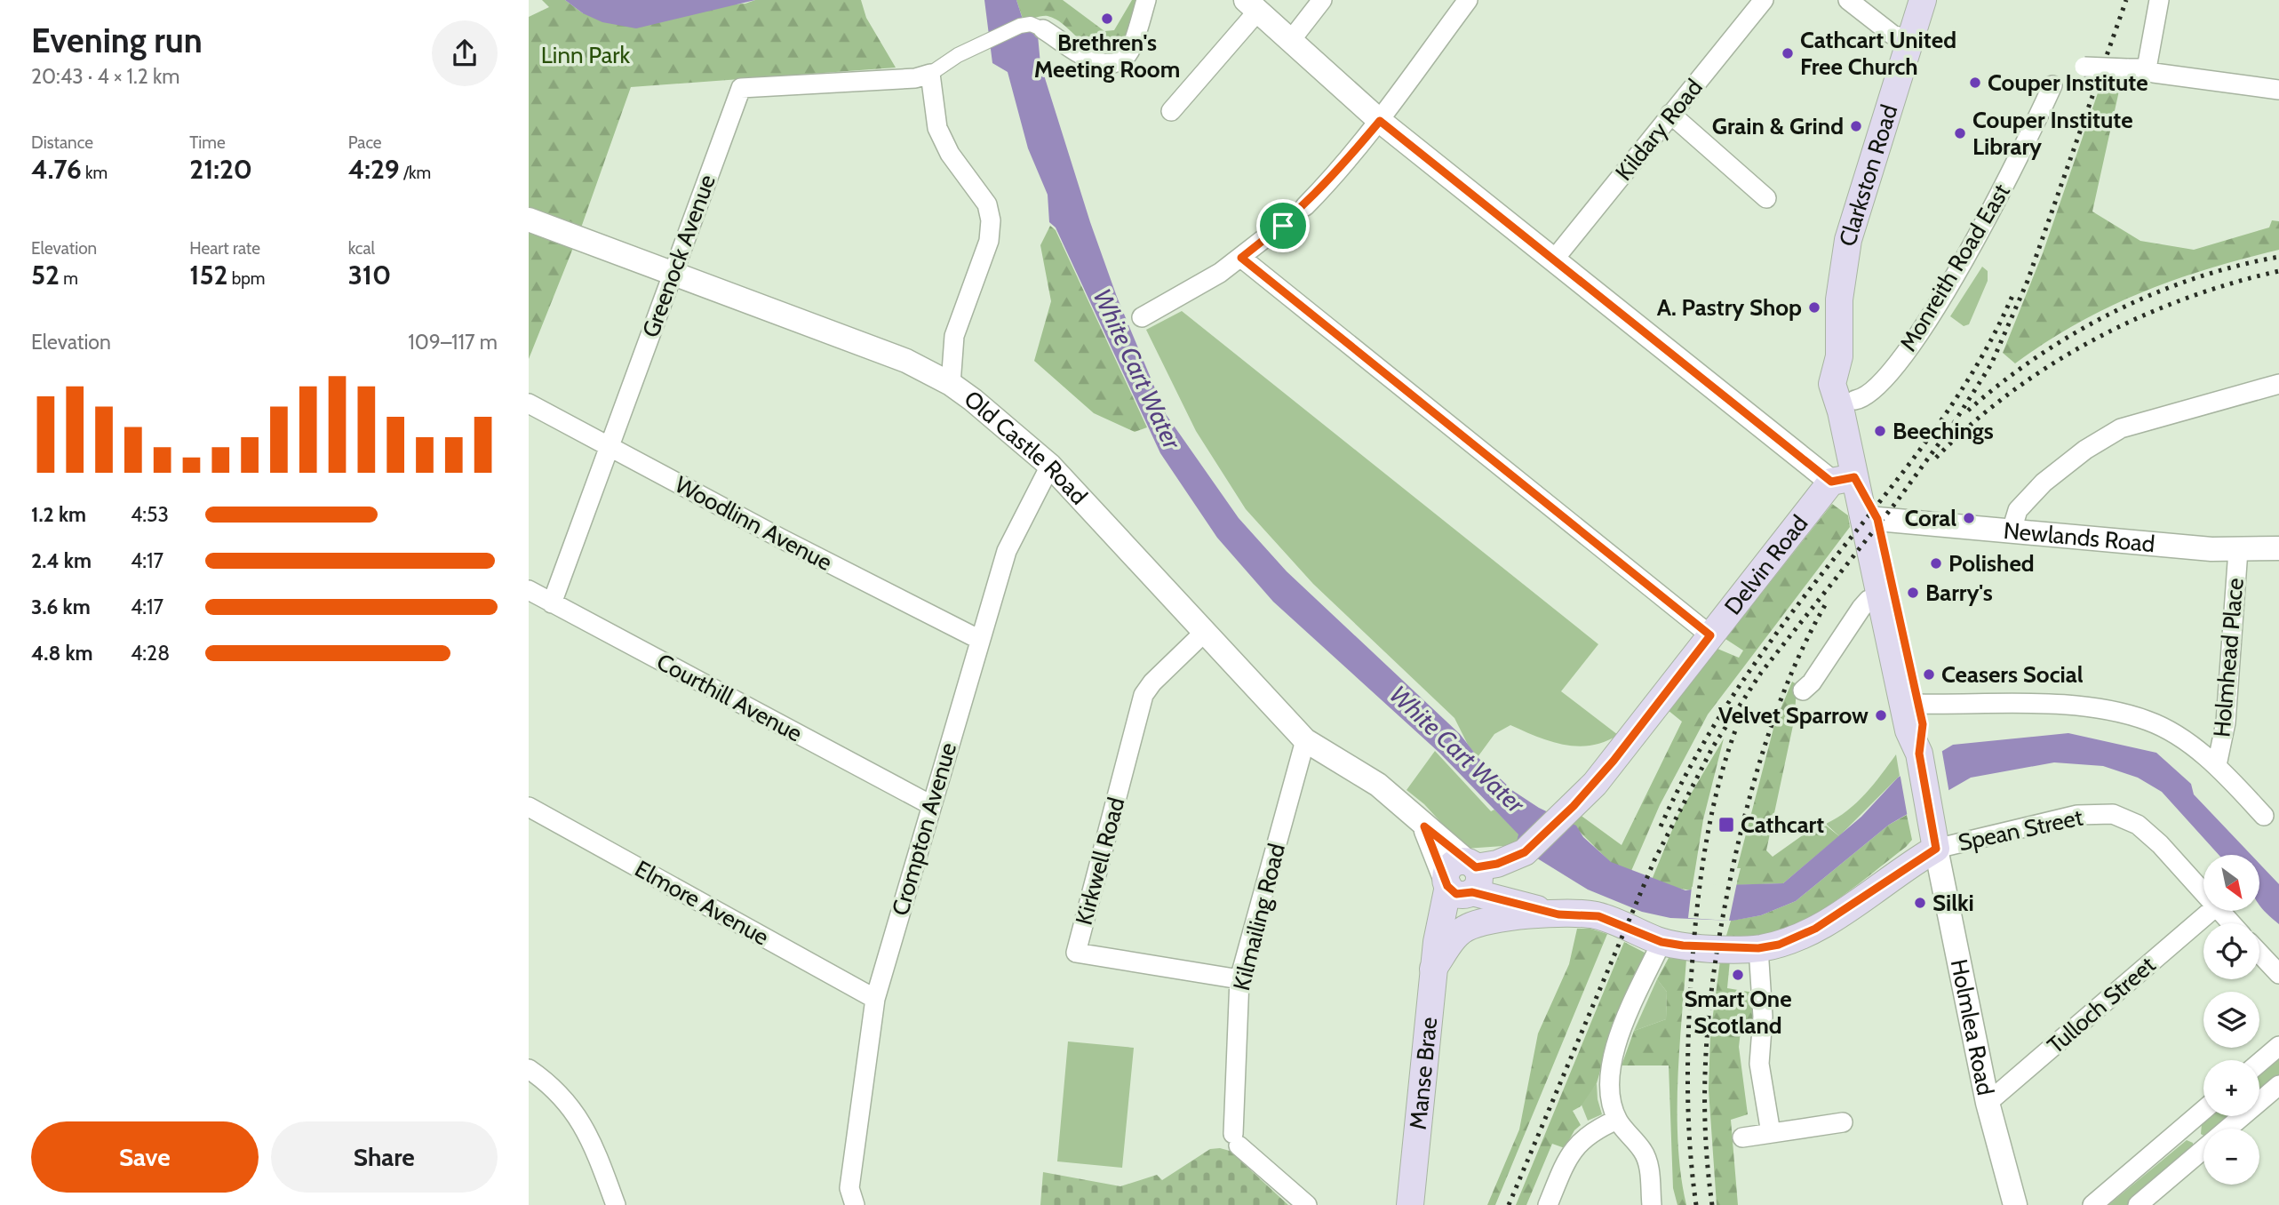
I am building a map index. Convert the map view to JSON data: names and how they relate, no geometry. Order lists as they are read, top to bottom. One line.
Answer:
{"streets":{"main road":["Clarkston Road","Old Castle Road","Delvin Road","Manse Brae"],"street":["Kildary Road","Greenock Avenue","Monreith Road East","Woodlinn Avenue","Newlands Road","Holmhead Place","Courthill Avenue","Crompton Avenue","Spean Street","Kirkwell Road","Elmore Avenue","Kilmailing Road","Tulloch Street","Holmlea Road"]},"crossings":[["Clarkston Road","Monreith Road East"],["Clarkston Road","Newlands Road"],["Clarkston Road","Delvin Road"],["Greenock Avenue","Old Castle Road"],["Greenock Avenue","Woodlinn Avenue"],["Greenock Avenue","Courthill Avenue"],["Old Castle Road","Delvin Road"],["Old Castle Road","Crompton Avenue"],["Old Castle Road","Spean Street"],["Old Castle Road","Kirkwell Road"],["Old Castle Road","Kilmailing Road"],["Old Castle Road","Holmlea Road"],["Old Castle Road","Manse Brae"],["Woodlinn Avenue","Crompton Avenue"],["Newlands Road","Holmhead Place"],["Delvin Road","Manse Brae"],["Courthill Avenue","Crompton Avenue"],["Crompton Avenue","Elmore Avenue"],["Spean Street","Holmlea Road"],["Kirkwell Road","Kilmailing Road"],["Tulloch Street","Holmlea Road"]],"water":["White Cart Water"],"parks":["Linn Park"],"places":{"other":["Brethren's Meeting Room","Cathcart United Free Church","Couper Institute","Grain & Grind","Couper Institute Library","A. Pastry Shop","Beechings","Coral","Polished","Barry's","Ceasers Social","Velvet Sparrow","Silki","Smart One Scotland"],"transit":["Cathcart"]},"north":"bottom right","page":{"heading":["Evening run","20:43 · 4 × 1.2 km"],"stats":[["Distance","4.76 km"],["Time","21:20"],["Pace","4:29 /km"],["Elevation","52 m"],["Heart rate","152 bpm"],["kcal","310"]],"chart":["Elevation","109–117 m"],"list":[{"name":"1.2 km","note":"4:53"},{"name":"2.4 km","note":"4:17"},{"name":"3.6 km","note":"4:17"},{"name":"4.8 km","note":"4:28"}],"map_buttons":["+","−"],"buttons":["Save","Share"]}}
